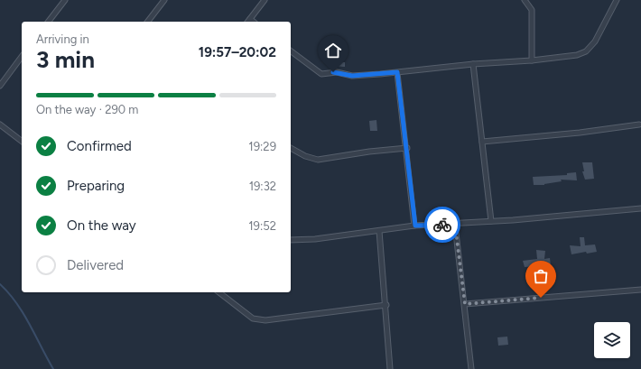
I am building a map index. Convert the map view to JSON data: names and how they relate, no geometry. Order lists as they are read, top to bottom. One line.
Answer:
{"page":{"heading":["3 min","Arriving in","19:57–20:02"],"bar":"On the way · 290 m","list":[["Confirmed","19:29"],["Preparing","19:32"],["On the way","19:52"],"Delivered"]}}
